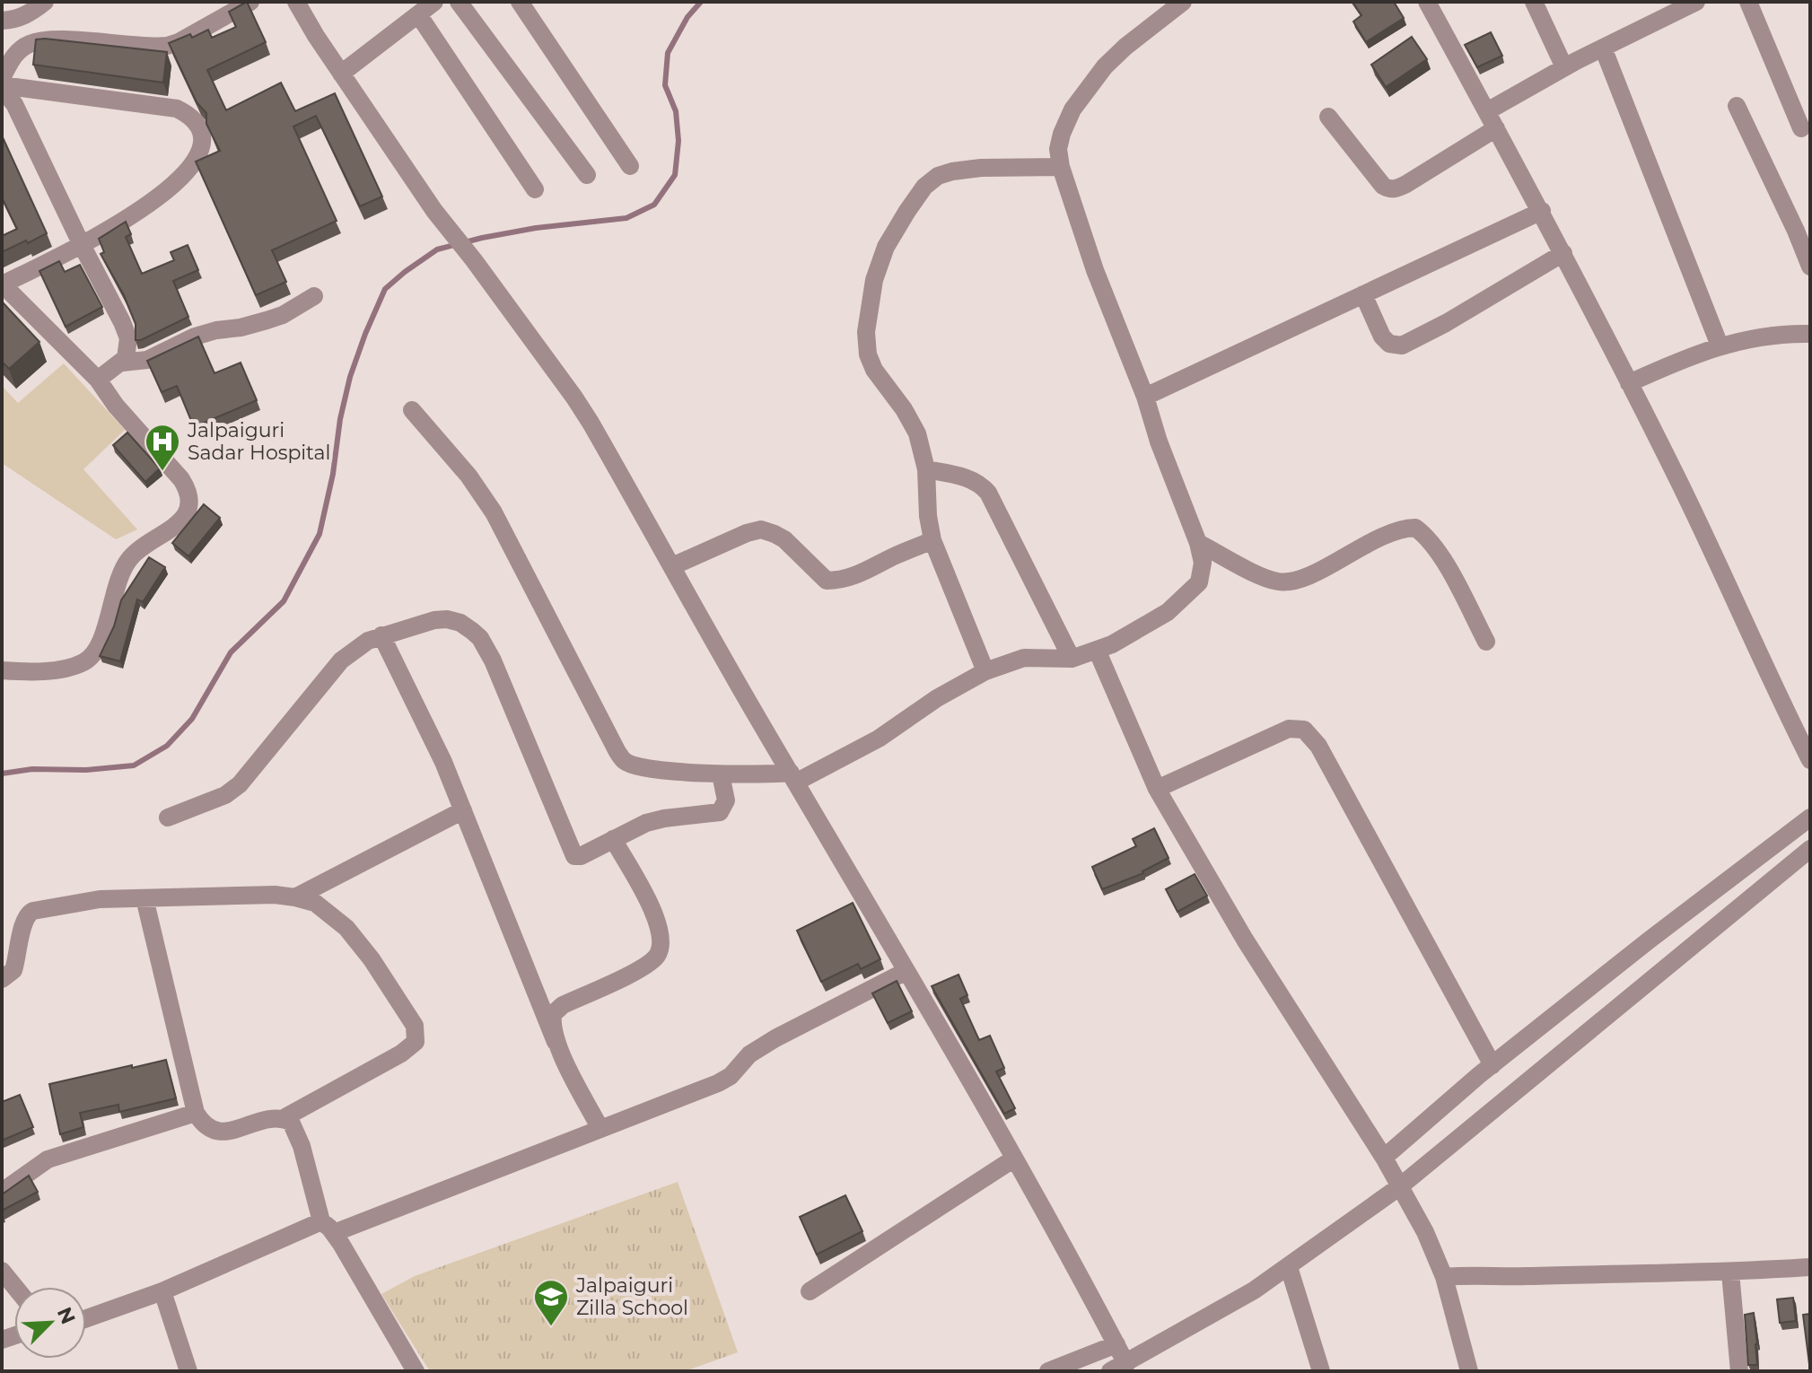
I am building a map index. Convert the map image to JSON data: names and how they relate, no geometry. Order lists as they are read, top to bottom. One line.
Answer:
{"places":{"hospital":["Jalpaiguri Sadar Hospital"],"school or university":["Jalpaiguri Zilla School"]},"north":"top right"}
